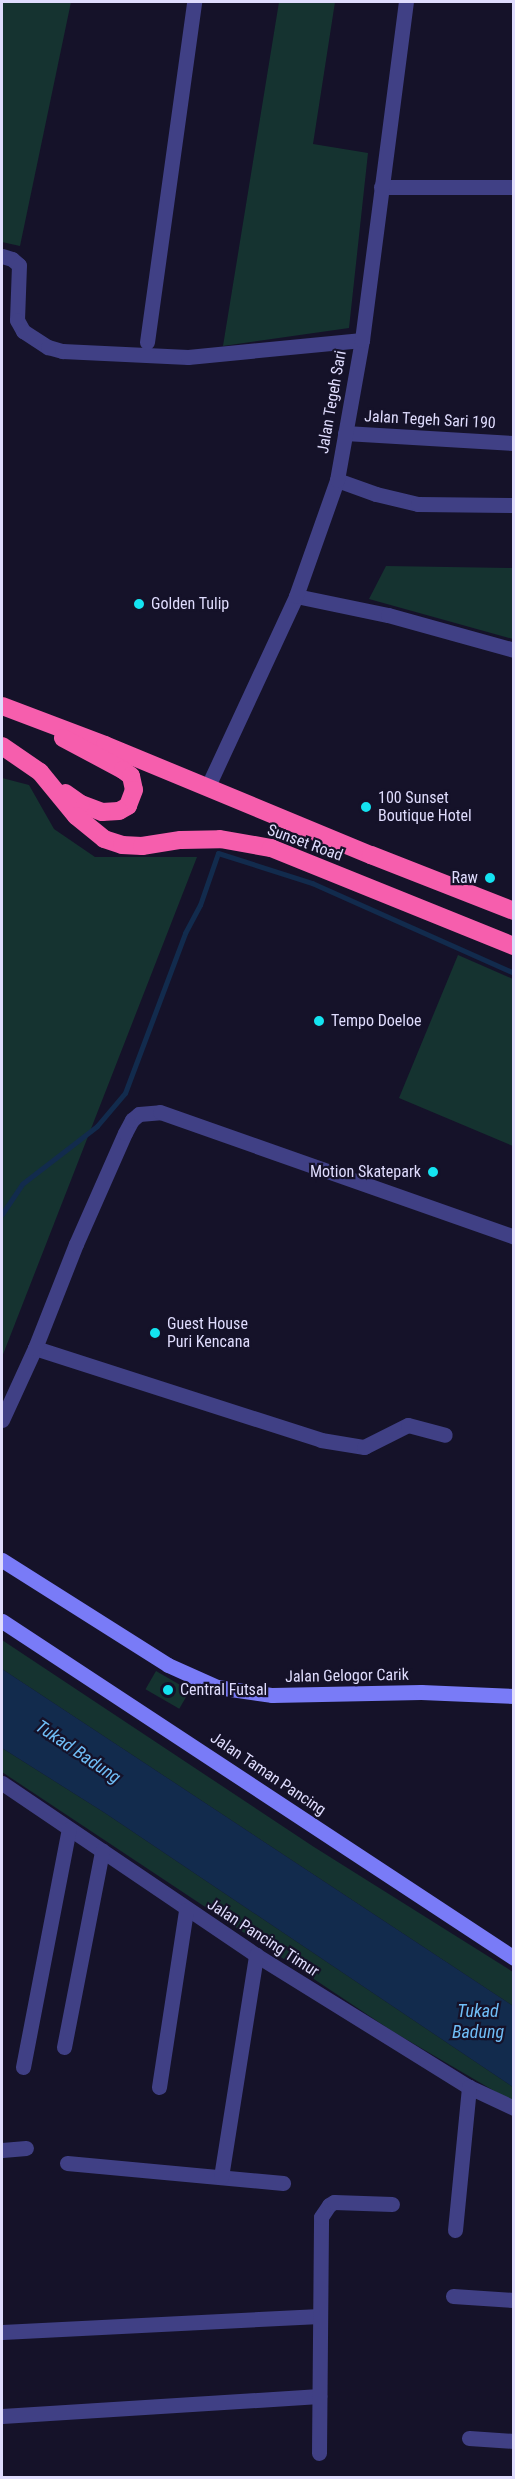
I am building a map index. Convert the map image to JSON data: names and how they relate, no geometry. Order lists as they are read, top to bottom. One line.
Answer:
{"streets":{"highway":["Sunset Road"],"street":["Jalan Tegeh Sari","Jalan Tegeh Sari 190","Jalan Gelogor Carik","Jalan Taman Pancing","Jalan Pancing Timur"]},"crossings":[["Jalan Tegeh Sari","Jalan Tegeh Sari 190"],["Jalan Tegeh Sari","Sunset Road"]],"water":["Tukad Badung"],"places":["Golden Tulip","100 Sunset Boutique Hotel","Raw","Tempo Doeloe","Motion Skatepark","Guest House Puri Kencana","Central Futsal"]}
